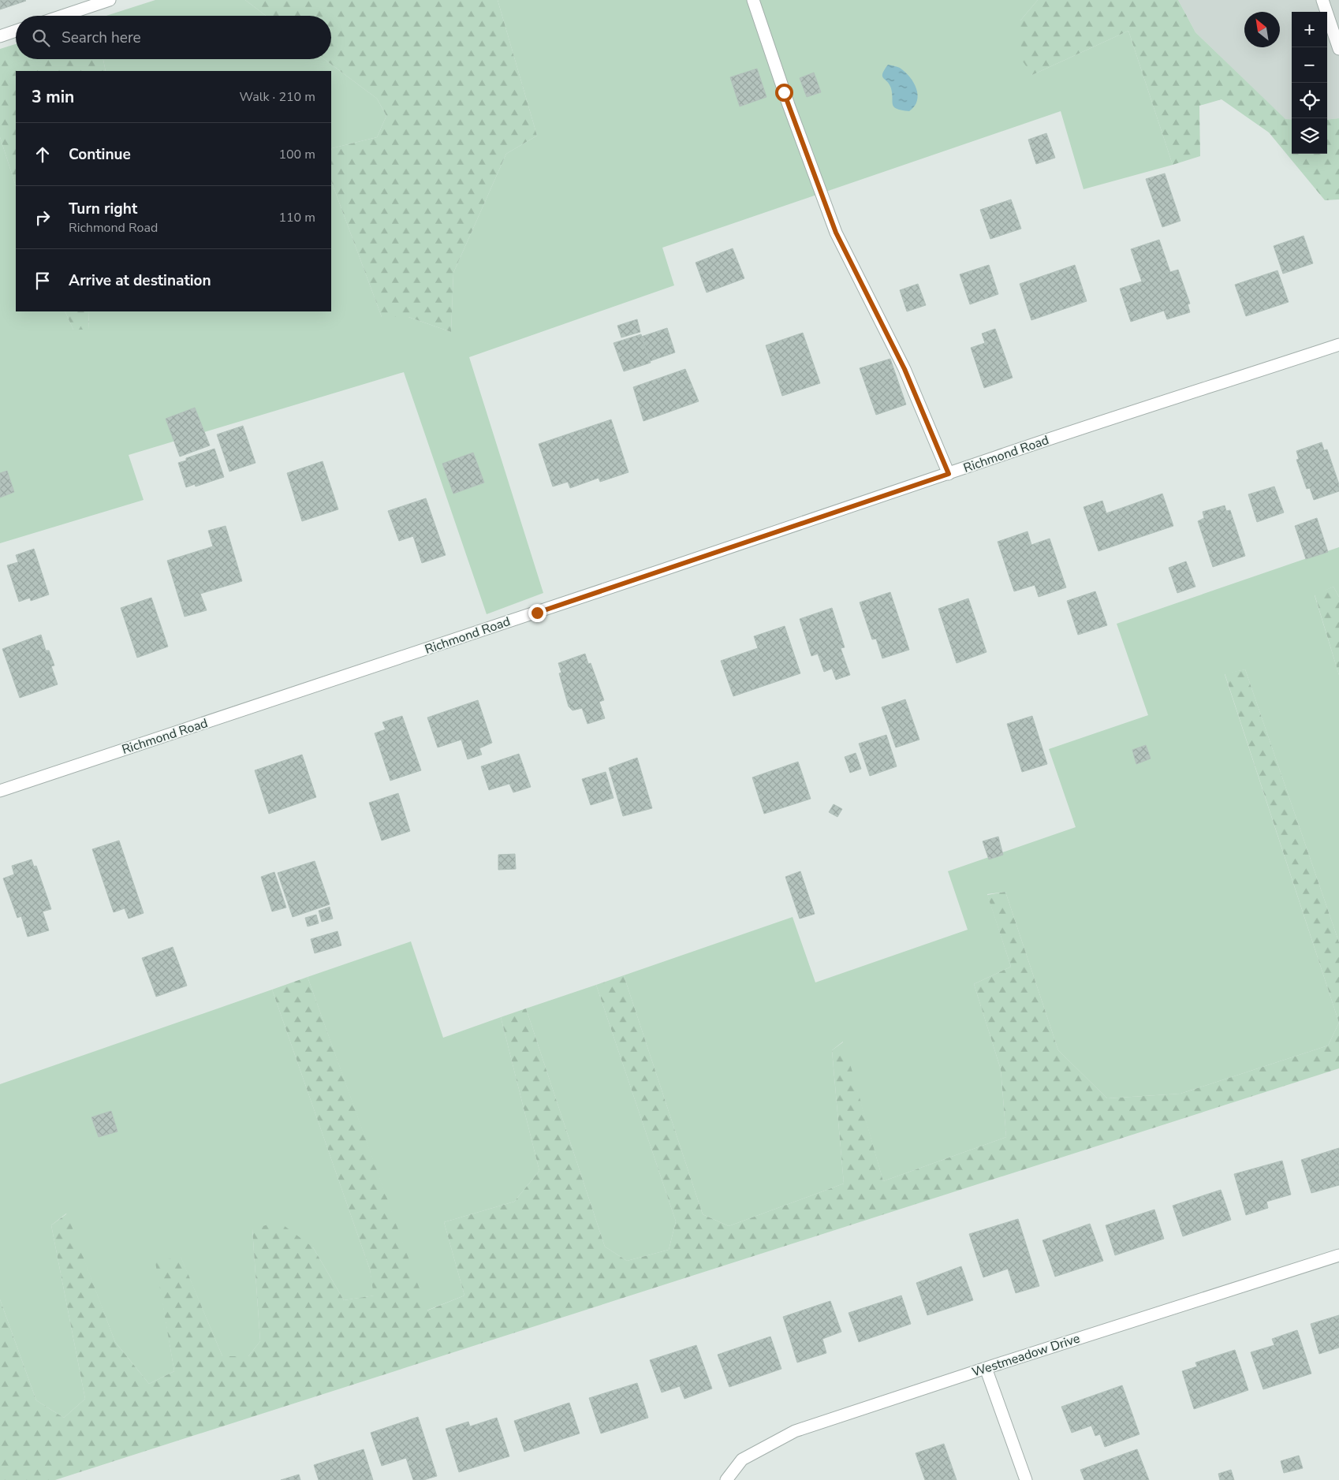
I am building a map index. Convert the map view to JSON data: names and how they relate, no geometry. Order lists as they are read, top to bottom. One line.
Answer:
{"streets":{"street":["Richmond Road","Westmeadow Drive"]},"north":"top left","page":{"map_buttons":["+","−"],"search":"Search here","heading":["3 min","Walk · 210 m"],"list":[["Continue","100 m"],["Turn right","Richmond Road","110 m"],"Arrive at destination"]}}
